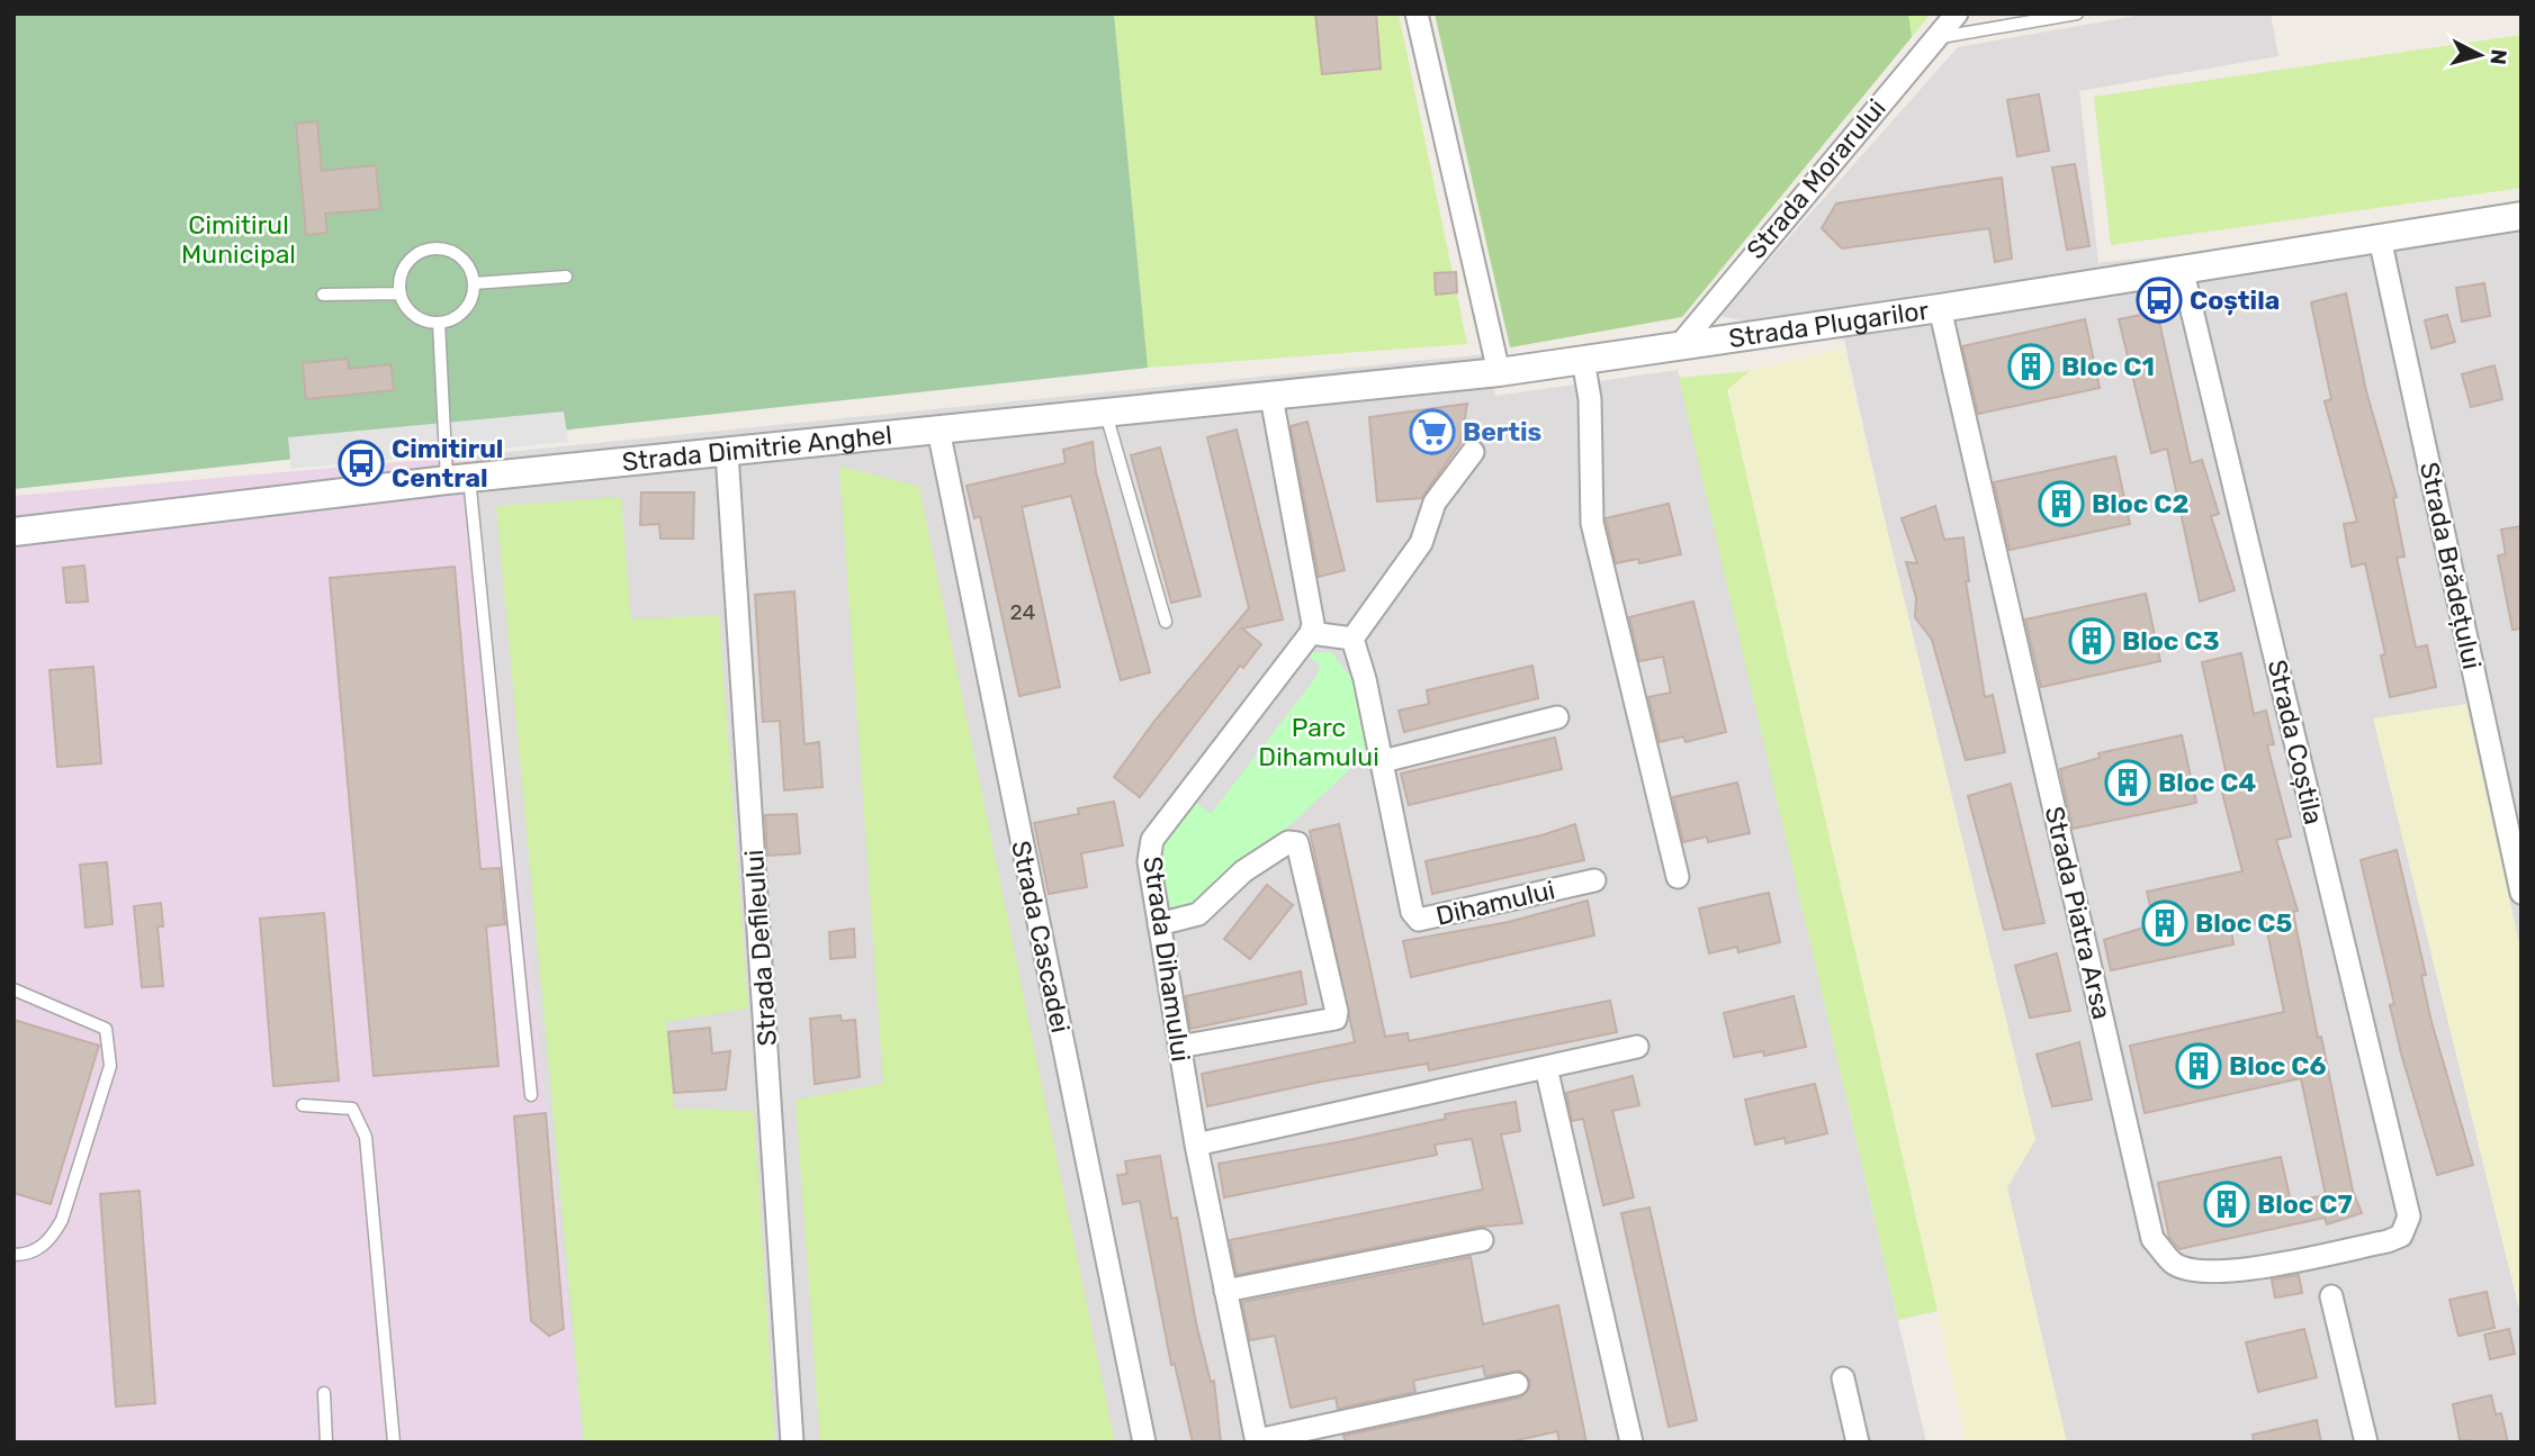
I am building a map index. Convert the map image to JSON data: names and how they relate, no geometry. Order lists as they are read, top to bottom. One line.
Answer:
{"streets":{"street":["Strada Morarului","Strada Plugarilor","Strada Dimitrie Anghel","Strada Brădețului","Strada Coștila","Dihamului","Strada Piatra Arsa","Strada Cascadei","Strada Defileului","Strada Dihamului"]},"crossings":[["Strada Morarului","Strada Plugarilor"],["Strada Plugarilor","Strada Dimitrie Anghel"],["Strada Plugarilor","Strada Brădețului"],["Strada Plugarilor","Strada Coștila"],["Strada Plugarilor","Strada Piatra Arsa"],["Strada Dimitrie Anghel","Strada Cascadei"],["Strada Dimitrie Anghel","Strada Defileului"],["Strada Coștila","Strada Piatra Arsa"]],"parks":["Cimitirul Municipal","Parc Dihamului"],"places":{"bus stop":["Coștila","Cimitirul Central"],"building":["Bloc C1","Bloc C2","Bloc C3","Bloc C4","Bloc C5","Bloc C6","Bloc C7"],"supermarket":["Bertis"]},"house_numbers":["24"],"north":"right"}
